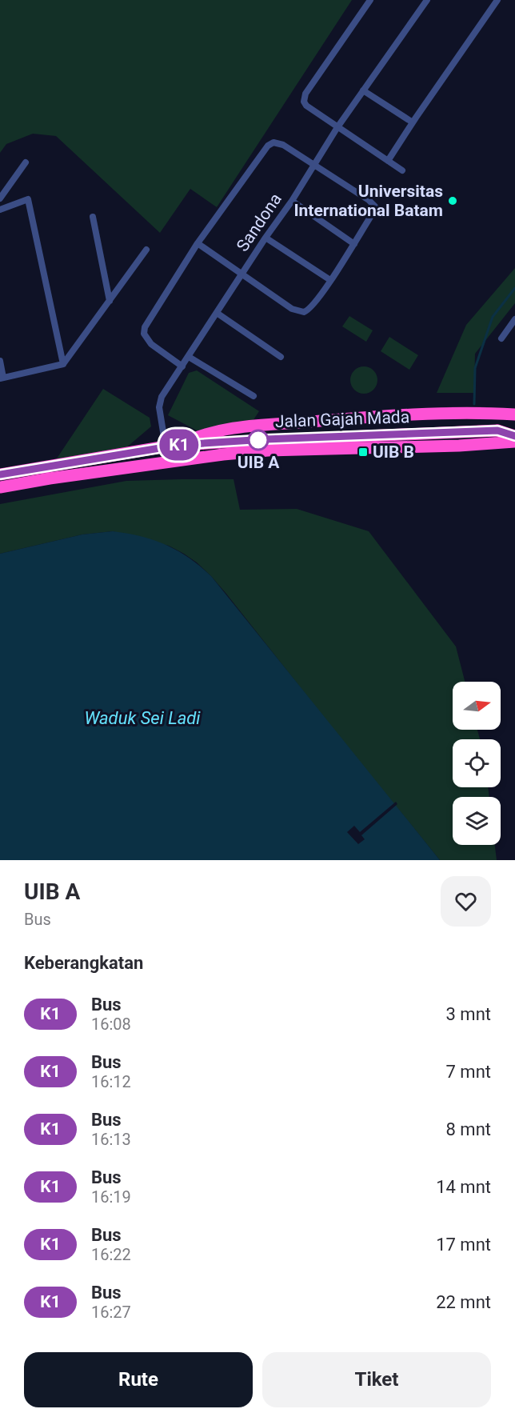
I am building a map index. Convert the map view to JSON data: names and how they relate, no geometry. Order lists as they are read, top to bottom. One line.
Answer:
{"streets":{"highway":["Jalan Gajah Mada"],"street":["Sandona"]},"crossings":[["Sandona","Jalan Gajah Mada"]],"water":["Waduk Sei Ladi"],"places":{"other":["Universitas International Batam","UIB A"],"transit":["UIB B"]},"lines":["bus line K1"],"north":"right","page":{"on_map":"K1","heading":[["UIB A","Bus"],"Keberangkatan"],"list":[{"mark":"K1","name":"Bus","note":"16:08","value":"3 mnt"},{"mark":"K1","name":"Bus","note":"16:12","value":"7 mnt"},{"mark":"K1","name":"Bus","note":"16:13","value":"8 mnt"},{"mark":"K1","name":"Bus","note":"16:19","value":"14 mnt"},{"mark":"K1","name":"Bus","note":"16:22","value":"17 mnt"},{"mark":"K1","name":"Bus","note":"16:27","value":"22 mnt"}],"buttons":["Rute","Tiket"]}}
